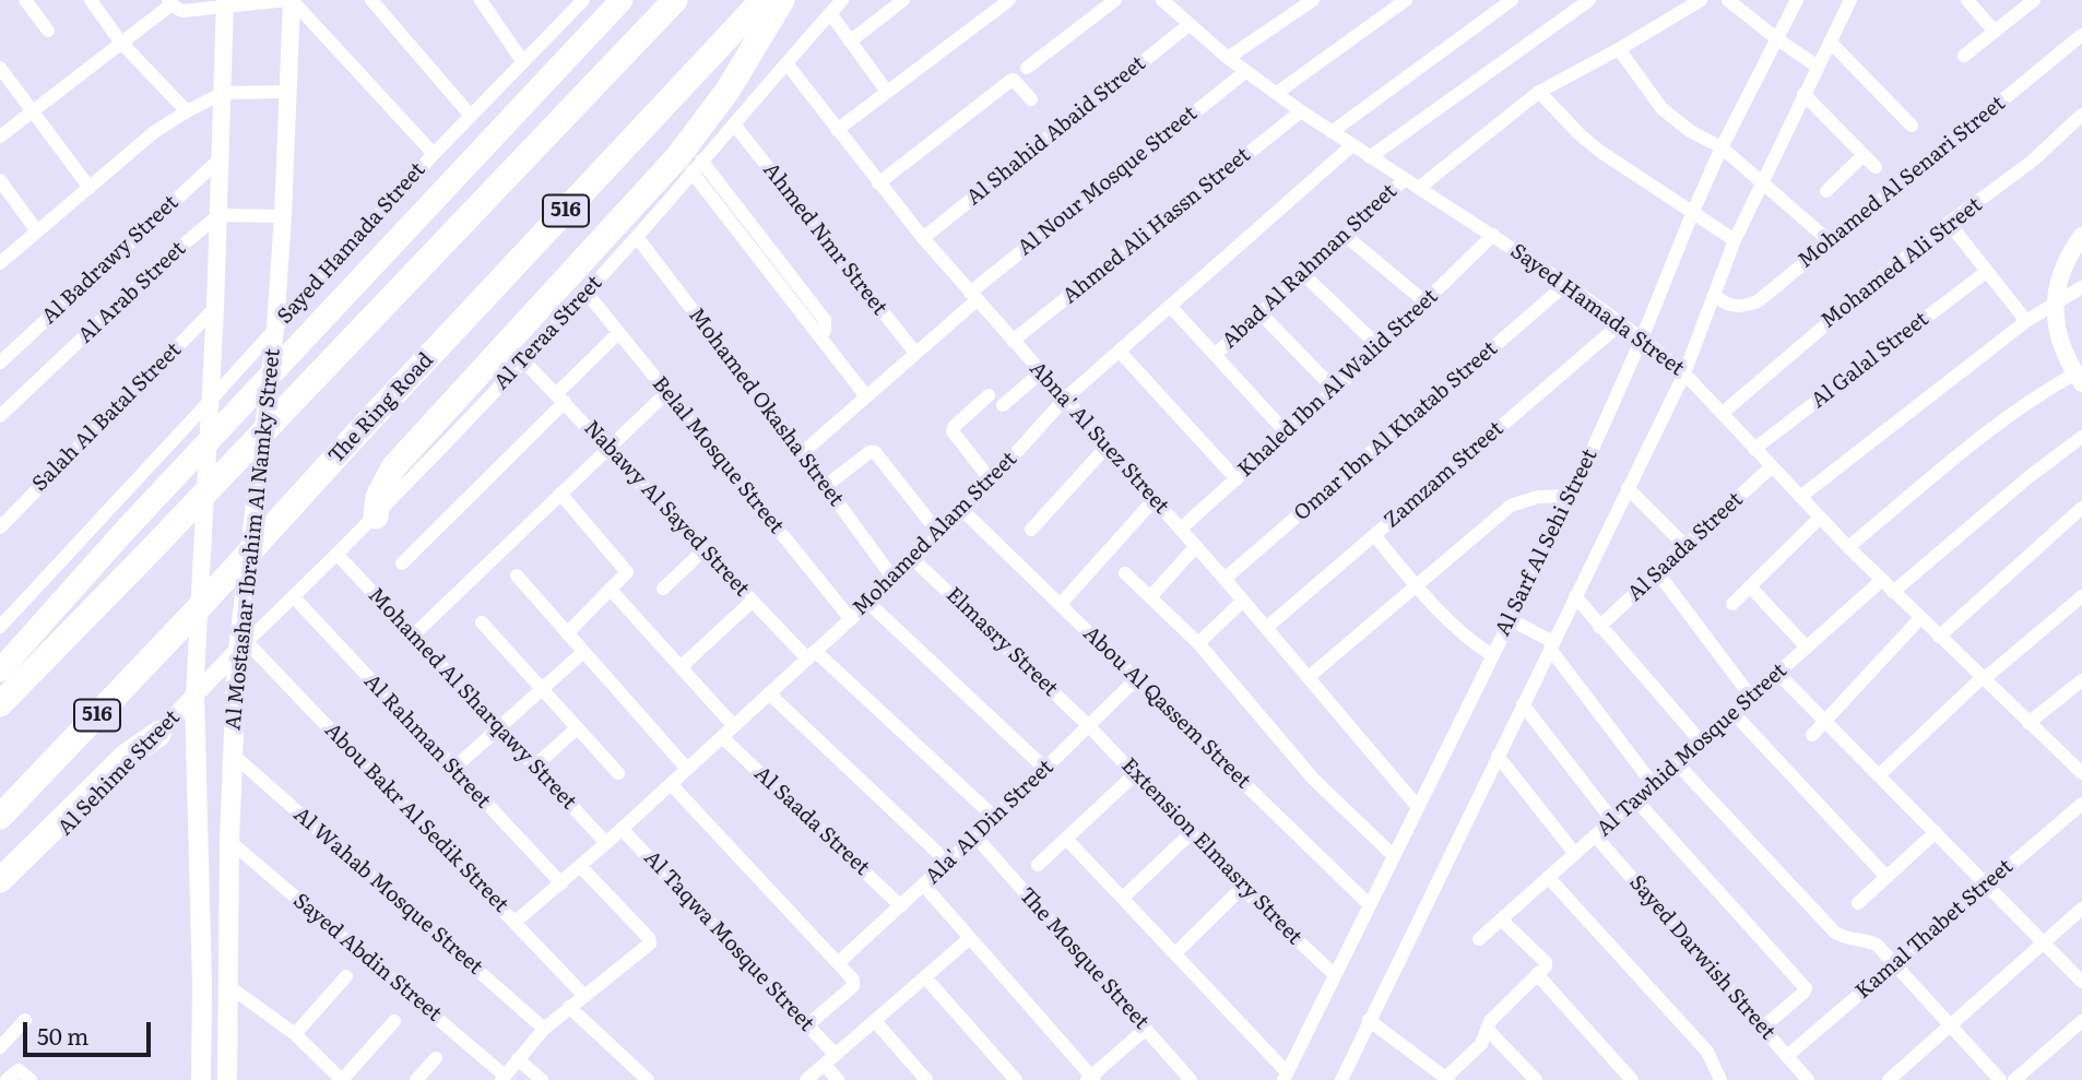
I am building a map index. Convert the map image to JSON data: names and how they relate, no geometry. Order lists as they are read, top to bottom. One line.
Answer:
{"streets":{"highway":["516","The Ring Road"],"main road":["Al Mostashar Ibrahim Al Namky Street"],"street":["Al Shahid Abaid Street","Al Nour Mosque Street","Mohamed Al Senari Street","Ahmed Ali Hassn Street","Ahmed Nmr Street","Sayed Hamada Street","Al Badrawy Street","Mohamed Ali Street","Abad Al Rahman Street","Al Arab Street","Al Teraa Street","Al Galal Street","Khaled Ibn Al Walid Street","Mohamed Okasha Street","Salah Al Batal Street","Omar Ibn Al Khatab Street","Abna' Al Suez Street","Belal Mosque Street","Zamzam Street","Nabawy Al Sayed Street","Mohamed Alam Street","Al Sarf Al Sehi Street","Al Saada Street","Elmasry Street","Mohamed Al Sharqawy Street","Abou Al Qassem Street","Al Rahman Street","Al Tawhid Mosque Street","Al Sehime Street","Abou Bakr Al Sedik Street","Ala' Al Din Street","Extension Elmasry Street","Al Wahab Mosque Street","Kamal Thabet Street","Al Taqwa Mosque Street","Sayed Abdin Street","Sayed Darwish Street","The Mosque Street"]},"crossings":[["Al Shahid Abaid Street","Sayed Hamada Street"],["Al Shahid Abaid Street","Abna' Al Suez Street"],["Al Nour Mosque Street","Ahmed Nmr Street"],["Al Nour Mosque Street","Sayed Hamada Street"],["Al Nour Mosque Street","Mohamed Okasha Street"],["Al Nour Mosque Street","Abna' Al Suez Street"],["Ahmed Ali Hassn Street","Sayed Hamada Street"],["Ahmed Ali Hassn Street","Abna' Al Suez Street"],["Ahmed Nmr Street","Al Teraa Street"],["Sayed Hamada Street","Mohamed Ali Street"],["Sayed Hamada Street","Abad Al Rahman Street"],["Sayed Hamada Street","Al Galal Street"],["Sayed Hamada Street","Khaled Ibn Al Walid Street"],["Sayed Hamada Street","Omar Ibn Al Khatab Street"],["Sayed Hamada Street","Zamzam Street"],["Sayed Hamada Street","Mohamed Alam Street"],["Sayed Hamada Street","Al Mostashar Ibrahim Al Namky Street"],["Sayed Hamada Street","Al Sarf Al Sehi Street"],["Sayed Hamada Street","Al Saada Street"],["Sayed Hamada Street","Al Tawhid Mosque Street"],["Al Badrawy Street","Al Mostashar Ibrahim Al Namky Street"],["Al Arab Street","Al Mostashar Ibrahim Al Namky Street"],["Al Teraa Street","Mohamed Okasha Street"],["Al Teraa Street","Abna' Al Suez Street"],["Al Teraa Street","Belal Mosque Street"],["Al Teraa Street","Nabawy Al Sayed Street"],["Al Teraa Street","Al Mostashar Ibrahim Al Namky Street"],["Al Teraa Street","Mohamed Al Sharqawy Street"],["Al Teraa Street","Al Rahman Street"],["Al Teraa Street","Al Sehime Street"],["Al Teraa Street","Abou Bakr Al Sedik Street"],["Khaled Ibn Al Walid Street","Abna' Al Suez Street"],["Mohamed Okasha Street","Mohamed Alam Street"],["Salah Al Batal Street","Al Mostashar Ibrahim Al Namky Street"],["Omar Ibn Al Khatab Street","Abna' Al Suez Street"],["Abna' Al Suez Street","Zamzam Street"],["Abna' Al Suez Street","Mohamed Alam Street"],["Abna' Al Suez Street","Al Sarf Al Sehi Street"],["Belal Mosque Street","Mohamed Alam Street"],["Nabawy Al Sayed Street","Mohamed Alam Street"],["Nabawy Al Sayed Street","Ala' Al Din Street"],["Mohamed Alam Street","Al Saada Street"],["Mohamed Alam Street","Elmasry Street"],["Mohamed Alam Street","Mohamed Al Sharqawy Street"],["Mohamed Alam Street","Abou Al Qassem Street"],["Mohamed Alam Street","Al Rahman Street"],["Mohamed Alam Street","Abou Bakr Al Sedik Street"],["Mohamed Alam Street","Al Taqwa Mosque Street"],["Al Mostashar Ibrahim Al Namky Street","Al Sehime Street"],["Al Mostashar Ibrahim Al Namky Street","Abou Bakr Al Sedik Street"],["Al Mostashar Ibrahim Al Namky Street","Al Wahab Mosque Street"],["Al Mostashar Ibrahim Al Namky Street","Sayed Abdin Street"],["Al Sarf Al Sehi Street","Abou Al Qassem Street"],["Al Sarf Al Sehi Street","Extension Elmasry Street"],["Al Saada Street","Ala' Al Din Street"],["Elmasry Street","Ala' Al Din Street"],["Elmasry Street","Extension Elmasry Street"],["Abou Al Qassem Street","Ala' Al Din Street"],["Al Tawhid Mosque Street","Sayed Darwish Street"],["Al Sehime Street","Abou Bakr Al Sedik Street"],["Ala' Al Din Street","Extension Elmasry Street"],["Ala' Al Din Street","The Mosque Street"],["Kamal Thabet Street","Sayed Darwish Street"]],"scale_bar":"50 m"}
